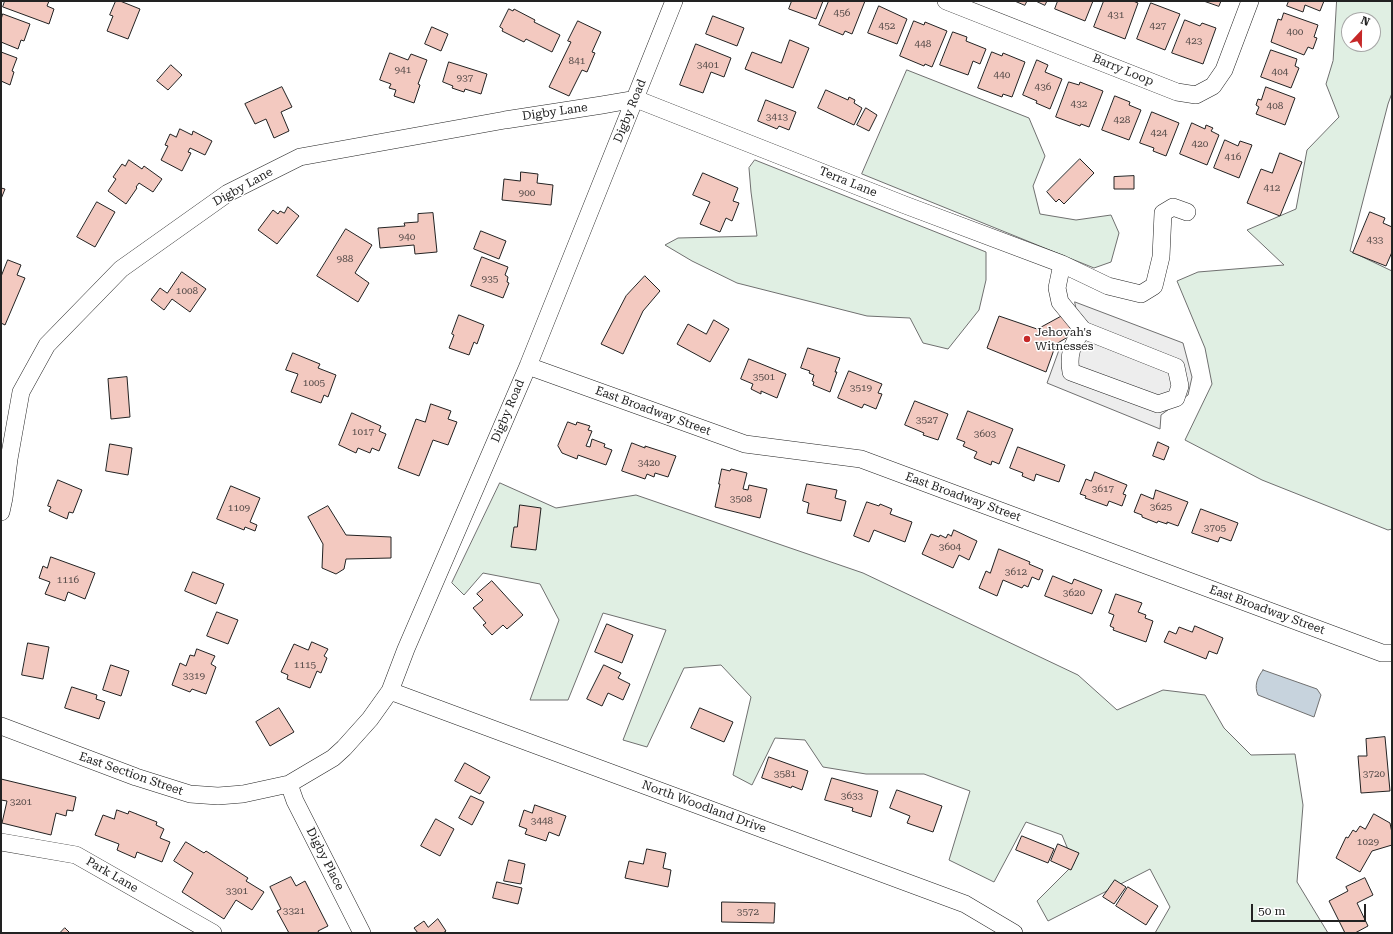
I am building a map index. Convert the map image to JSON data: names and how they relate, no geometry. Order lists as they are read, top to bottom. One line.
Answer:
{"streets":{"street":["Barry Loop","Digby Road","Digby Lane","Terra Lane","East Broadway Street","East Section Street","North Woodland Drive","Digby Place","Park Lane"]},"crossings":[["Digby Road","Digby Lane"],["Digby Road","Terra Lane"],["Digby Road","East Broadway Street"],["Digby Road","East Section Street"],["Digby Road","North Woodland Drive"],["Digby Road","Digby Place"],["Digby Lane","Terra Lane"],["East Section Street","Digby Place"]],"places":["Jehovah's Witnesses"],"house_numbers":["456","431","452","427","400","423","448","841","3401","941","404","440","937","436","432","408","3413","428","424","420","416","412","900","940","433","988","935","1008","3501","1005","3519","3527","1017","3603","3420","3617","3508","3625","1109","3705","3604","3612","1116","3620","1115","3319","3581","3720","3633","3201","3448","1029","3301","3321","3572"],"scale_bar":"50 m","north":"top"}
